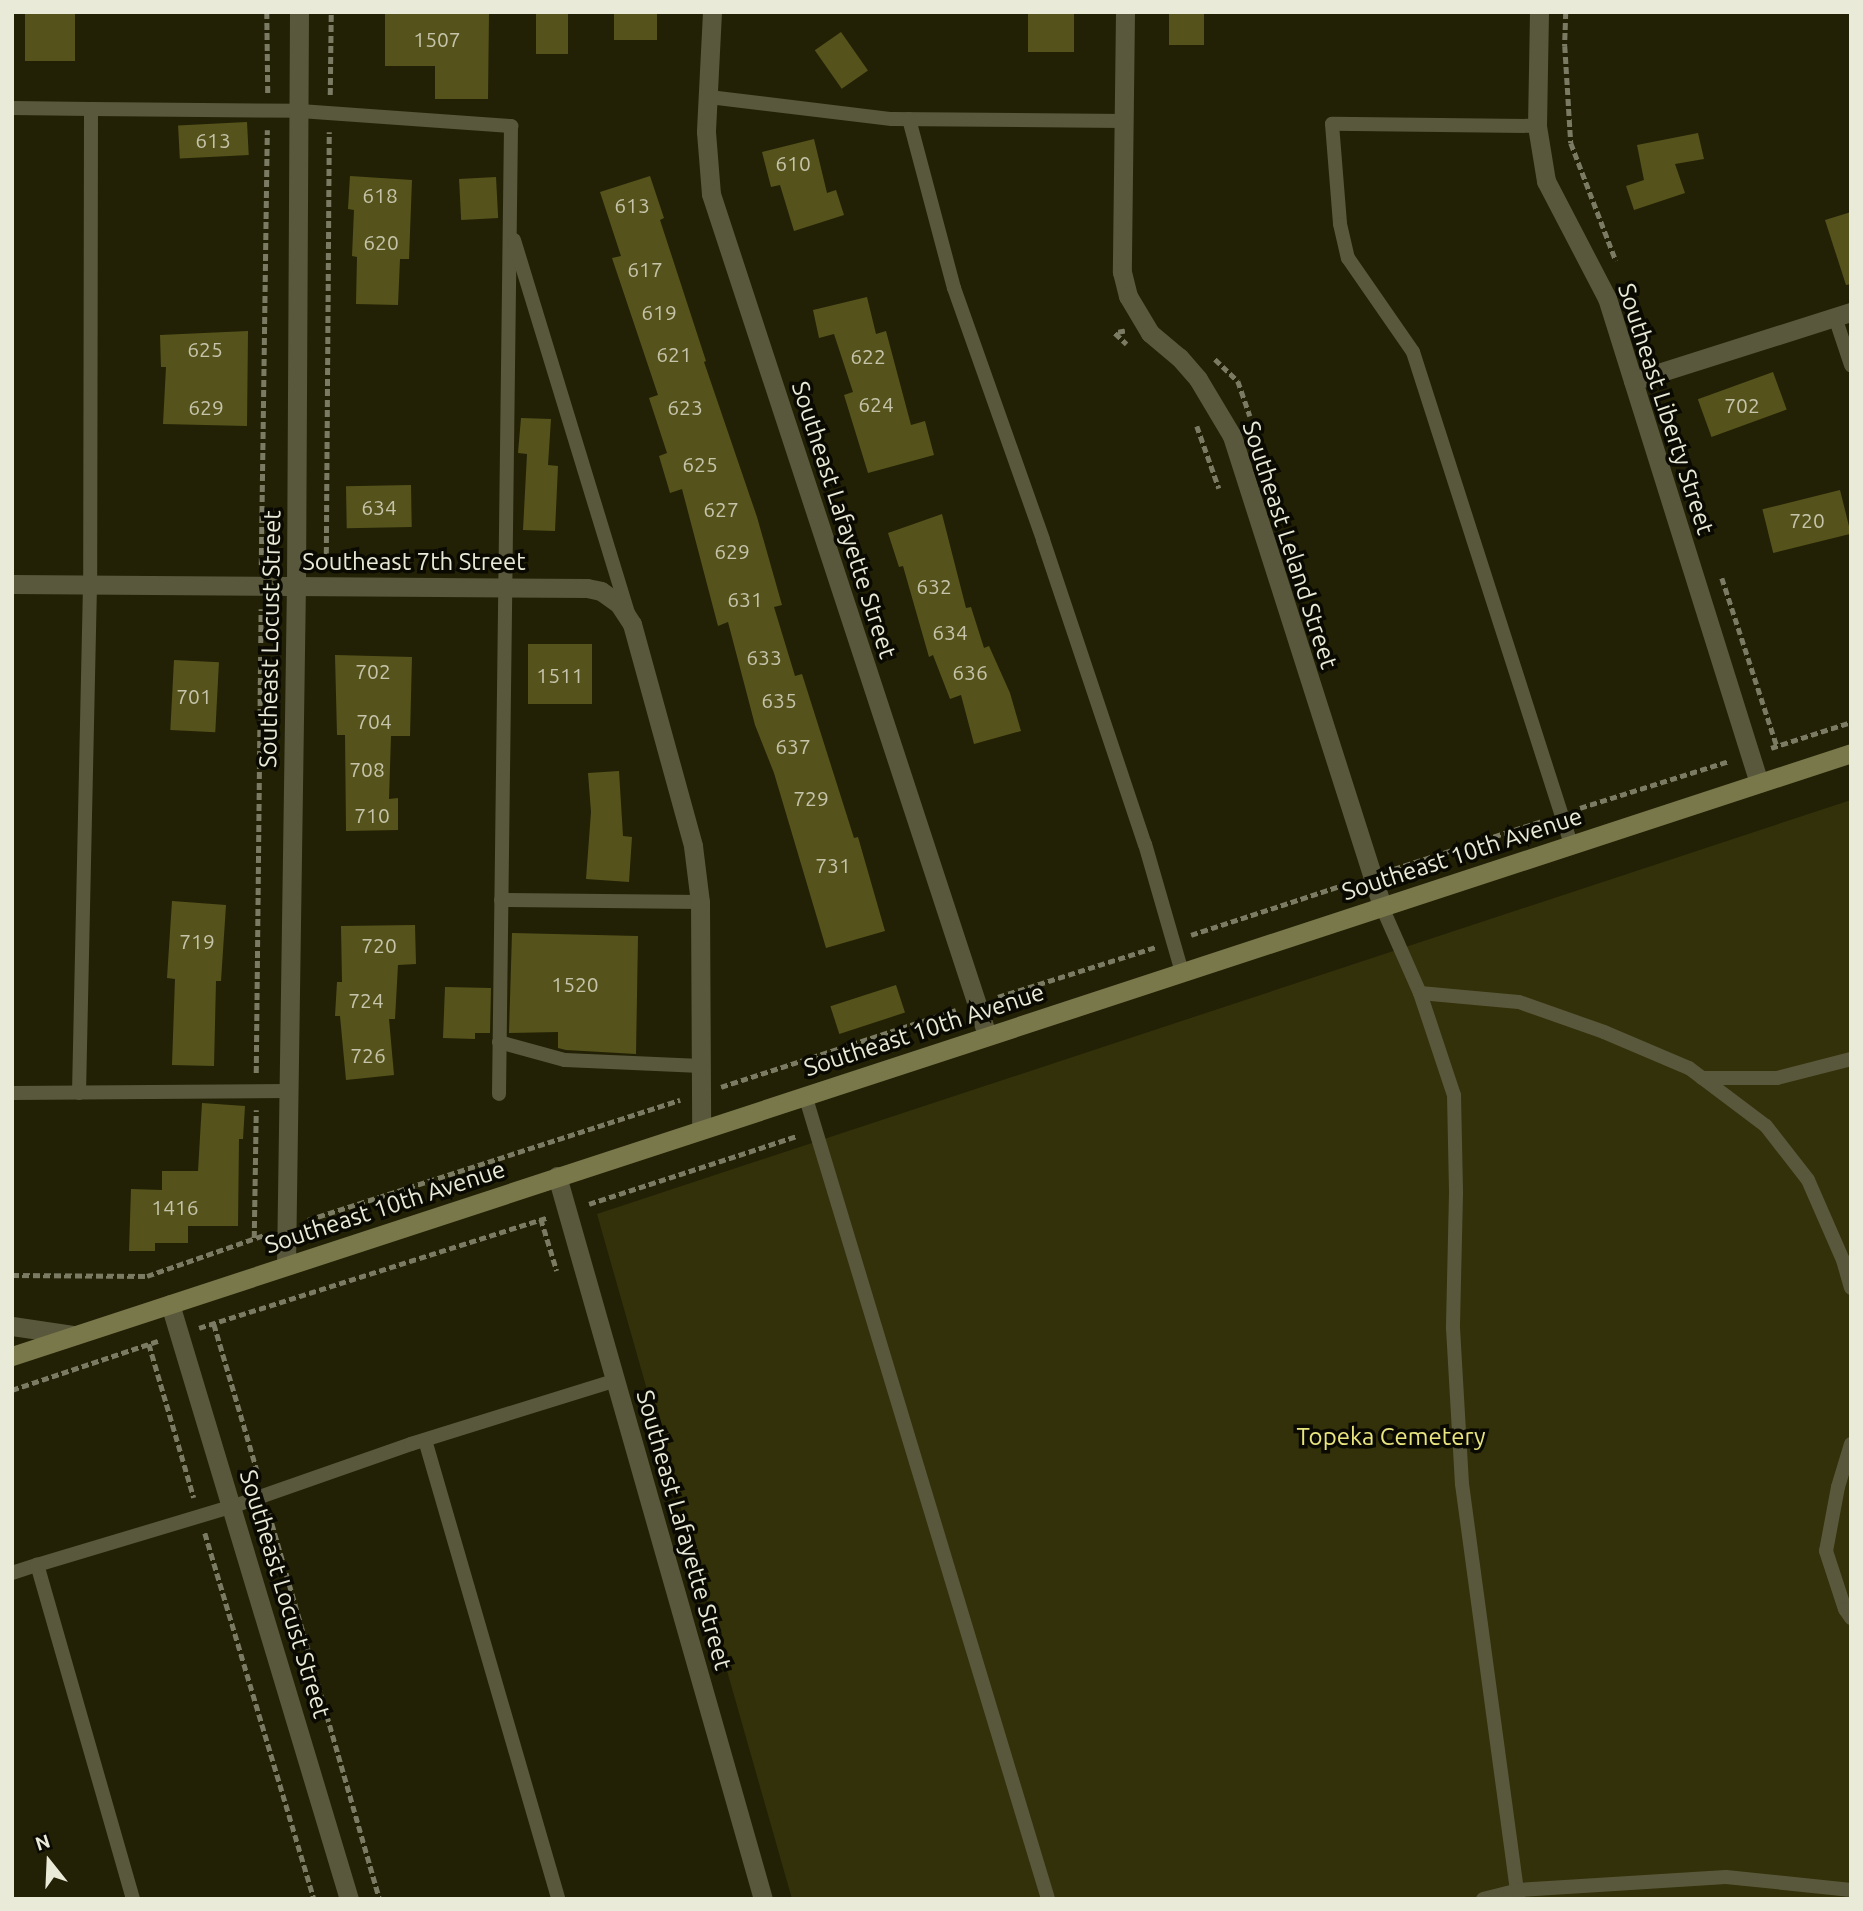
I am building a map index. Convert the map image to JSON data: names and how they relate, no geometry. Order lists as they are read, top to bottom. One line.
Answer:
{"streets":{"main road":["Southeast 10th Avenue"],"street":["Southeast Liberty Street","Southeast Lafayette Street","Southeast Leland Street","Southeast 7th Street","Southeast Locust Street"]},"crossings":[["Southeast Liberty Street","Southeast 10th Avenue"],["Southeast Lafayette Street","Southeast 10th Avenue"],["Southeast Leland Street","Southeast 10th Avenue"],["Southeast 7th Street","Southeast Locust Street"],["Southeast Locust Street","Southeast 10th Avenue"]],"parks":["Topeka Cemetery"],"house_numbers":["1507","613","610","618","613","620","617","619","625","621","622","624","702","629","623","625","634","627","720","629","632","631","634","633","702","636","1511","701","635","704","637","708","729","710","731","719","720","1520","724","726","1416"],"north":"top"}
